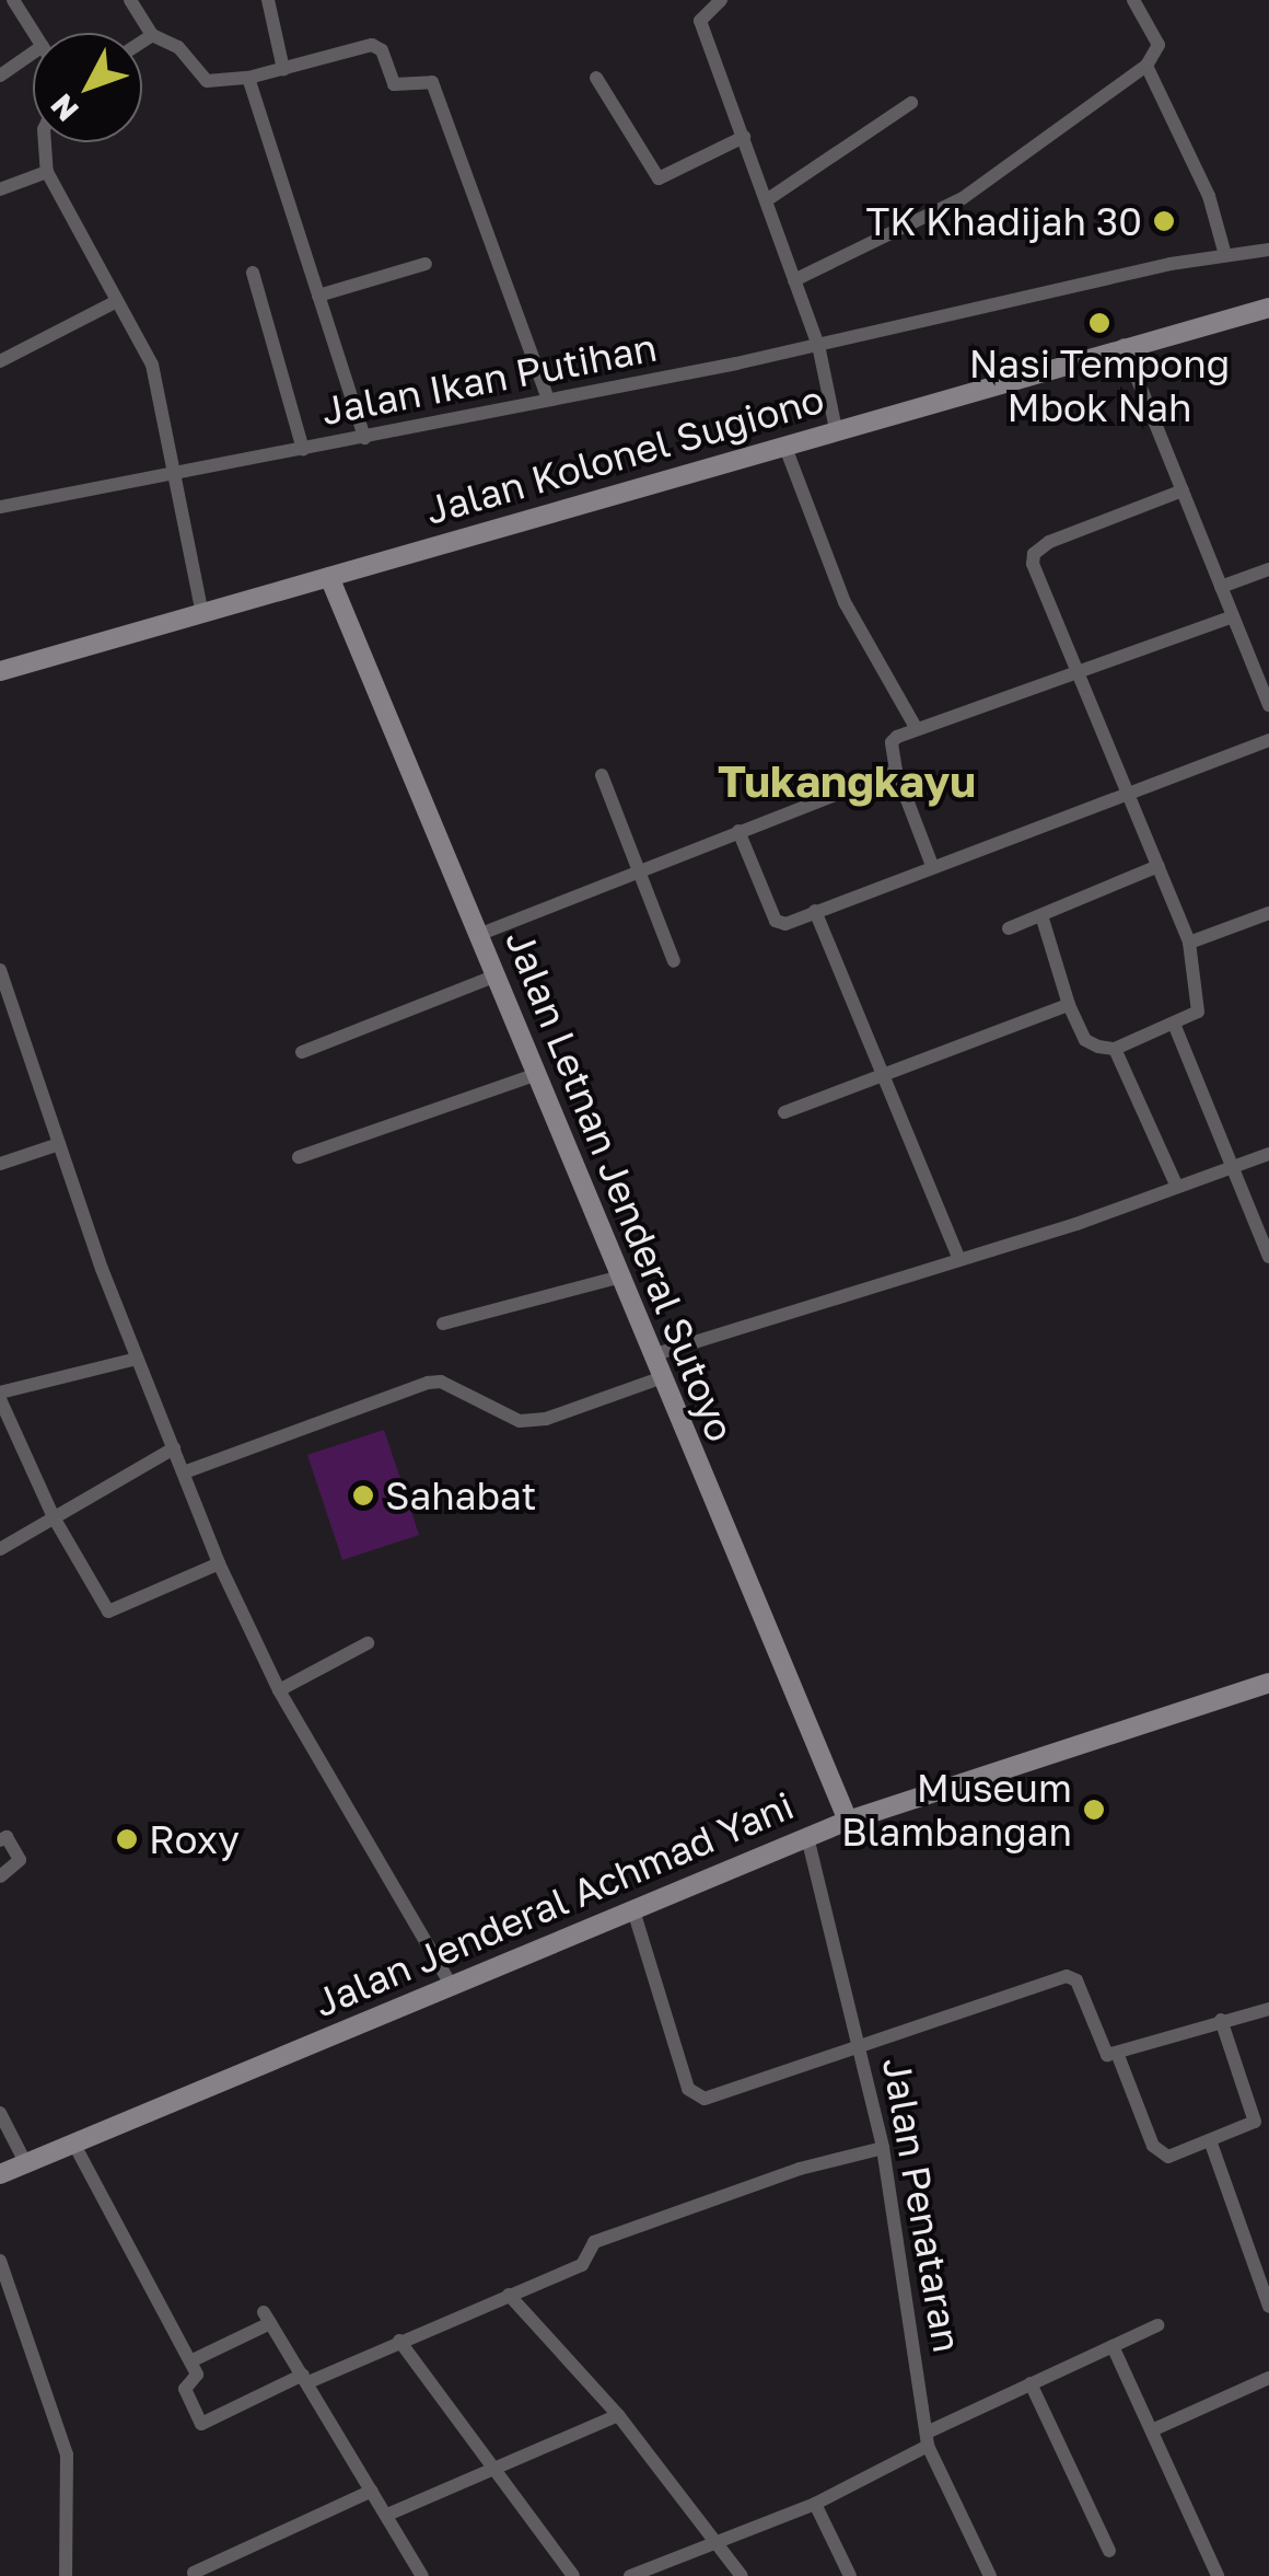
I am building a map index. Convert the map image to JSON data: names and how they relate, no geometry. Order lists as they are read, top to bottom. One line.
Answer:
{"streets":{"main road":["Jalan Kolonel Sugiono","Jalan Letnan Jenderal Sutoyo","Jalan Jenderal Achmad Yani"],"street":["Jalan Ikan Putihan","Jalan Penataran"]},"crossings":[["Jalan Kolonel Sugiono","Jalan Letnan Jenderal Sutoyo"],["Jalan Letnan Jenderal Sutoyo","Jalan Jenderal Achmad Yani"],["Jalan Jenderal Achmad Yani","Jalan Penataran"]],"districts":["Tukangkayu"],"places":["TK Khadijah 30","Nasi Tempong Mbok Nah","Sahabat","Museum Blambangan","Roxy"],"north":"bottom left"}
